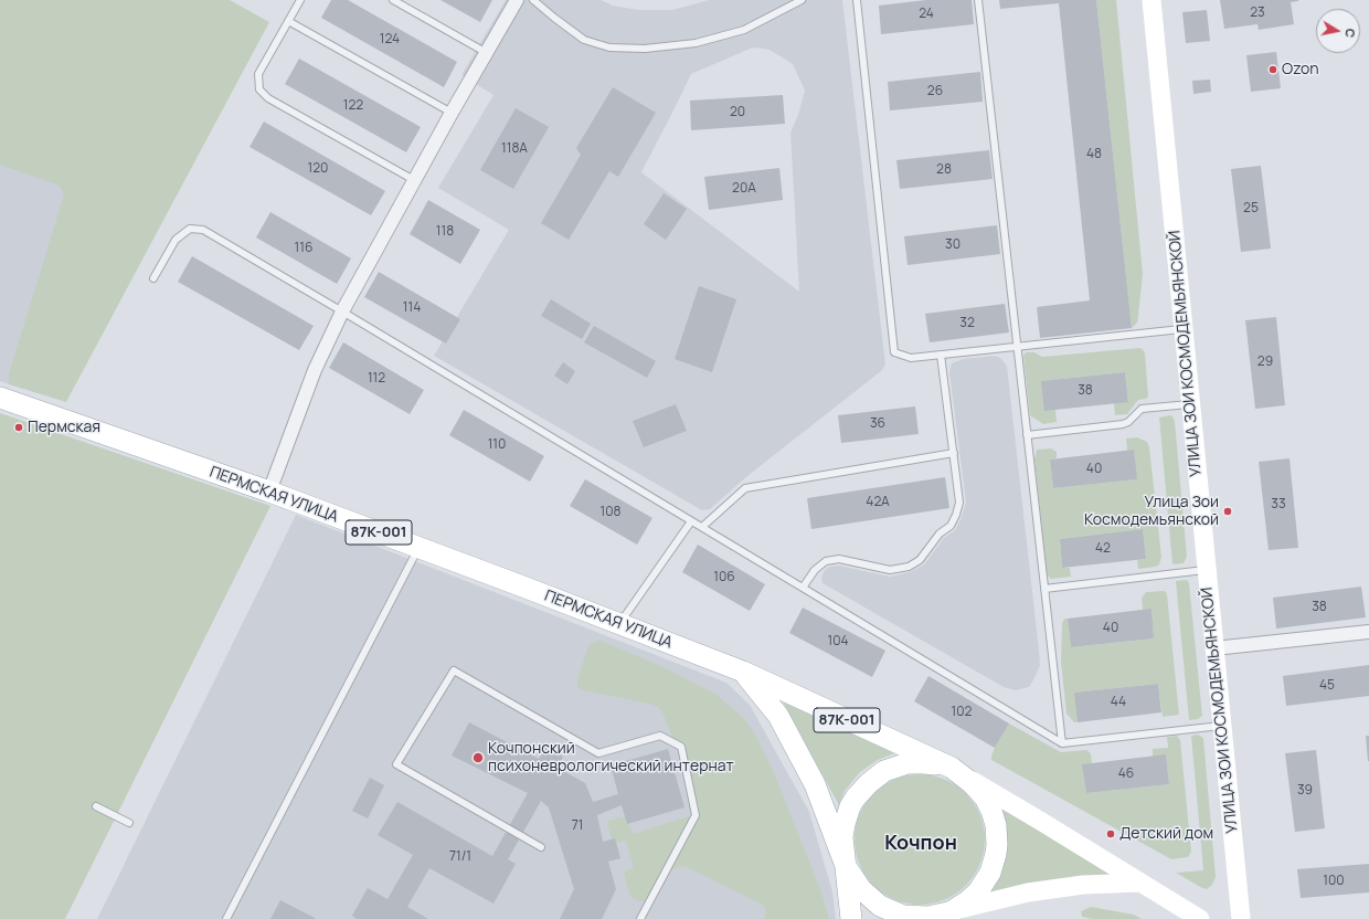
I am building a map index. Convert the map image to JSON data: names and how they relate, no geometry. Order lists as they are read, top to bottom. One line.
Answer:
{"streets":{"main road":["ПЕРМСКАЯ УЛИЦА","87К-001"],"street":["УЛИЦА ЗОИ КОСМОДЕМЬЯНСКОЙ"]},"crossings":[["ПЕРМСКАЯ УЛИЦА","87К-001"]],"districts":["Кочпон"],"places":["Ozon","Пермская","Улица Зои Космодемьянской","Кочпонский психоневрологический интернат","Детский дом"],"house_numbers":["23","24","124","26","122","20","118А","48","120","28","20А","25","118","30","116","114","32","29","112","38","36","110","40","42А","33","108","42","106","38","40","104","45","44","102","46","39","71","71/1","100"],"north":"right"}
